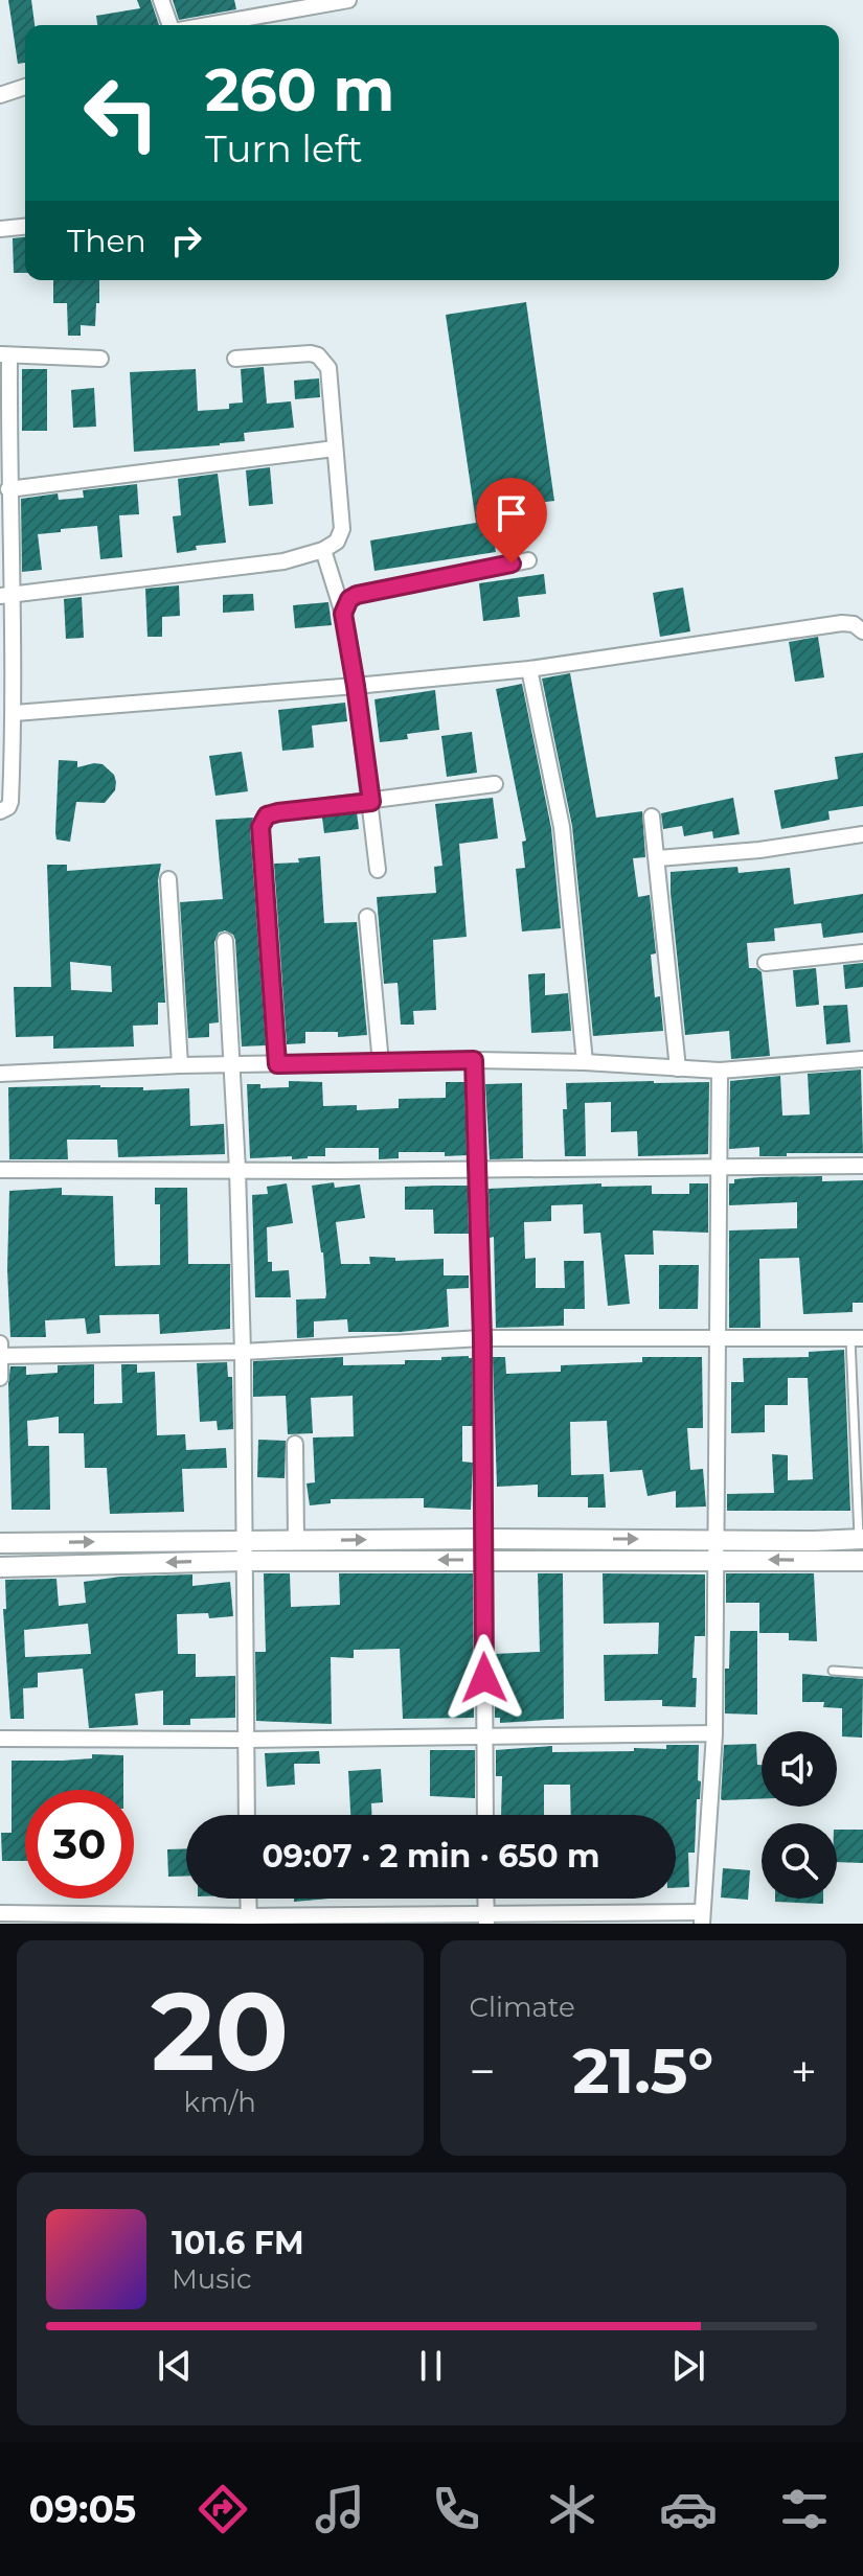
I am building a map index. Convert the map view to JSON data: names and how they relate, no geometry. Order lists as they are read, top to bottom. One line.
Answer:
{"page":{"turn":["260 m","Turn left"],"then":"Then","limit":"30","trip":"09:07 · 2 min · 650 m","tile":[["20","km/h"],"Climate"],"heat":["−","21.5°","+"],"song":["101.6 FM","Music"],"tabs":"09:05"}}
